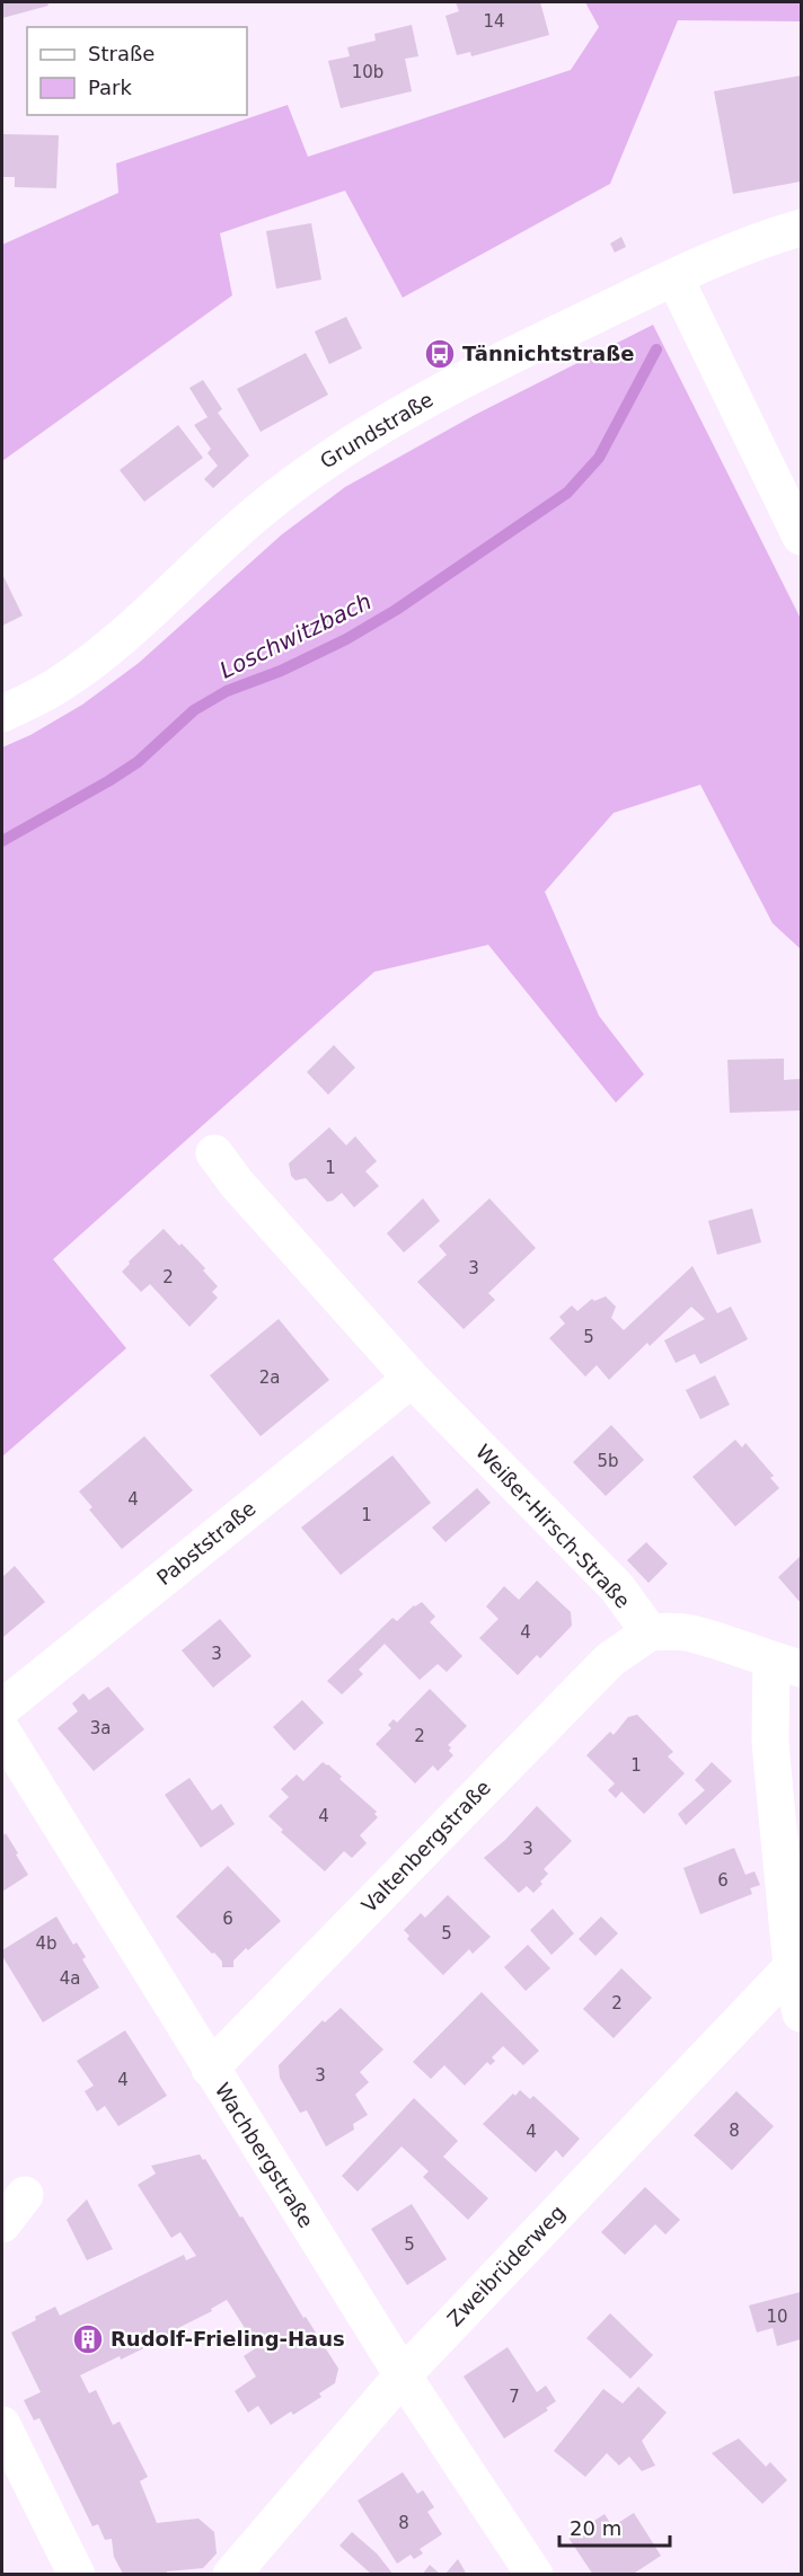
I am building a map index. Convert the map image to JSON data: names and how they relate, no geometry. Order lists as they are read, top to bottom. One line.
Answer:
{"streets":{"street":["Grundstraße","Weißer-Hirsch-Straße","Pabststraße","Valtenbergstraße","Wachbergstraße","Zweibrüderweg"]},"crossings":[["Weißer-Hirsch-Straße","Pabststraße"],["Weißer-Hirsch-Straße","Valtenbergstraße"],["Valtenbergstraße","Wachbergstraße"],["Wachbergstraße","Zweibrüderweg"]],"water":["Loschwitzbach"],"places":{"bus stop":["Tännichtstraße"],"building":["Rudolf-Frieling-Haus"]},"house_numbers":["14","10b","1","3","2","5","2a","5b","4","1","4","3","3a","2","1","4","3","6","6","5","4b","4a","2","3","4","8","4","5","10","7","8"],"legend":["Straße","Park"],"scale_bar":"20 m"}
